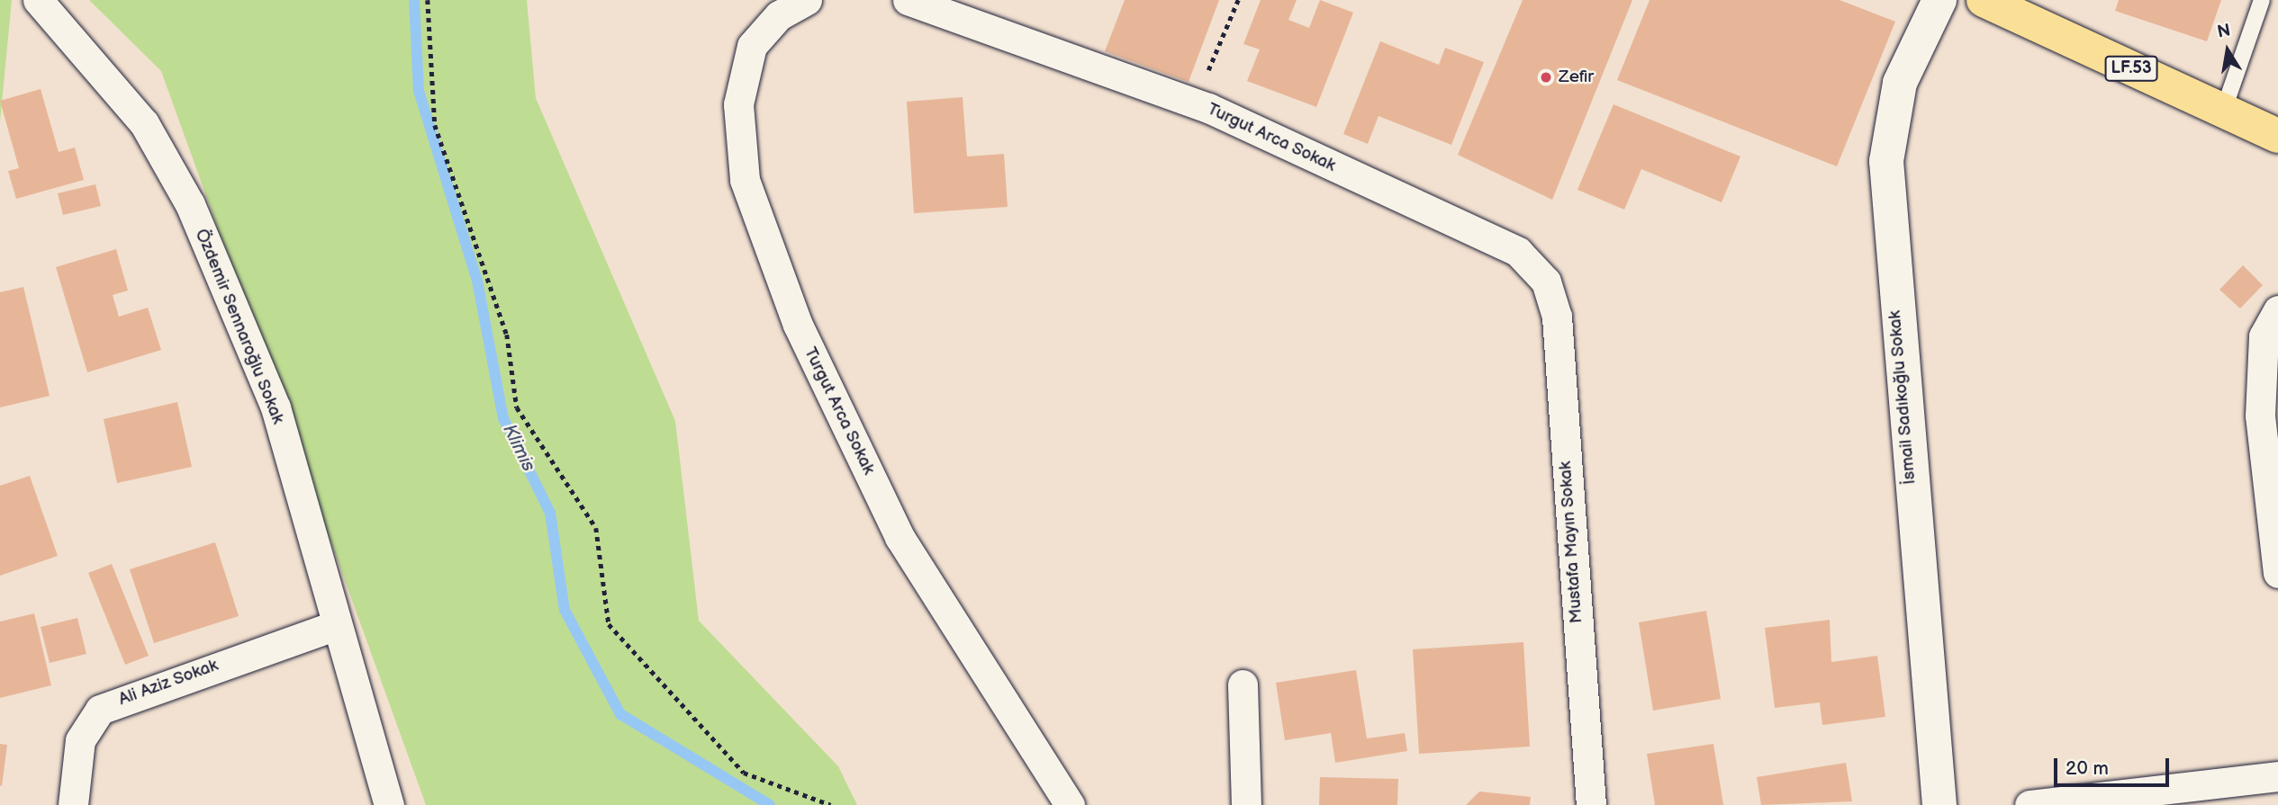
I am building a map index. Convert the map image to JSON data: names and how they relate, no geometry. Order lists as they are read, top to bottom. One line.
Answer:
{"streets":{"main road":["LF.53"],"street":["Turgut Arca Sokak","Özdemir Sennaroğlu Sokak","İsmail Sadıkoğlu Sokak","Mustafa Mayın Sokak","Ali Aziz Sokak"]},"crossings":[["Turgut Arca Sokak","Mustafa Mayın Sokak"],["Özdemir Sennaroğlu Sokak","Ali Aziz Sokak"]],"water":["Klimis"],"places":["Zefir"],"scale_bar":"20 m","north":"top"}
